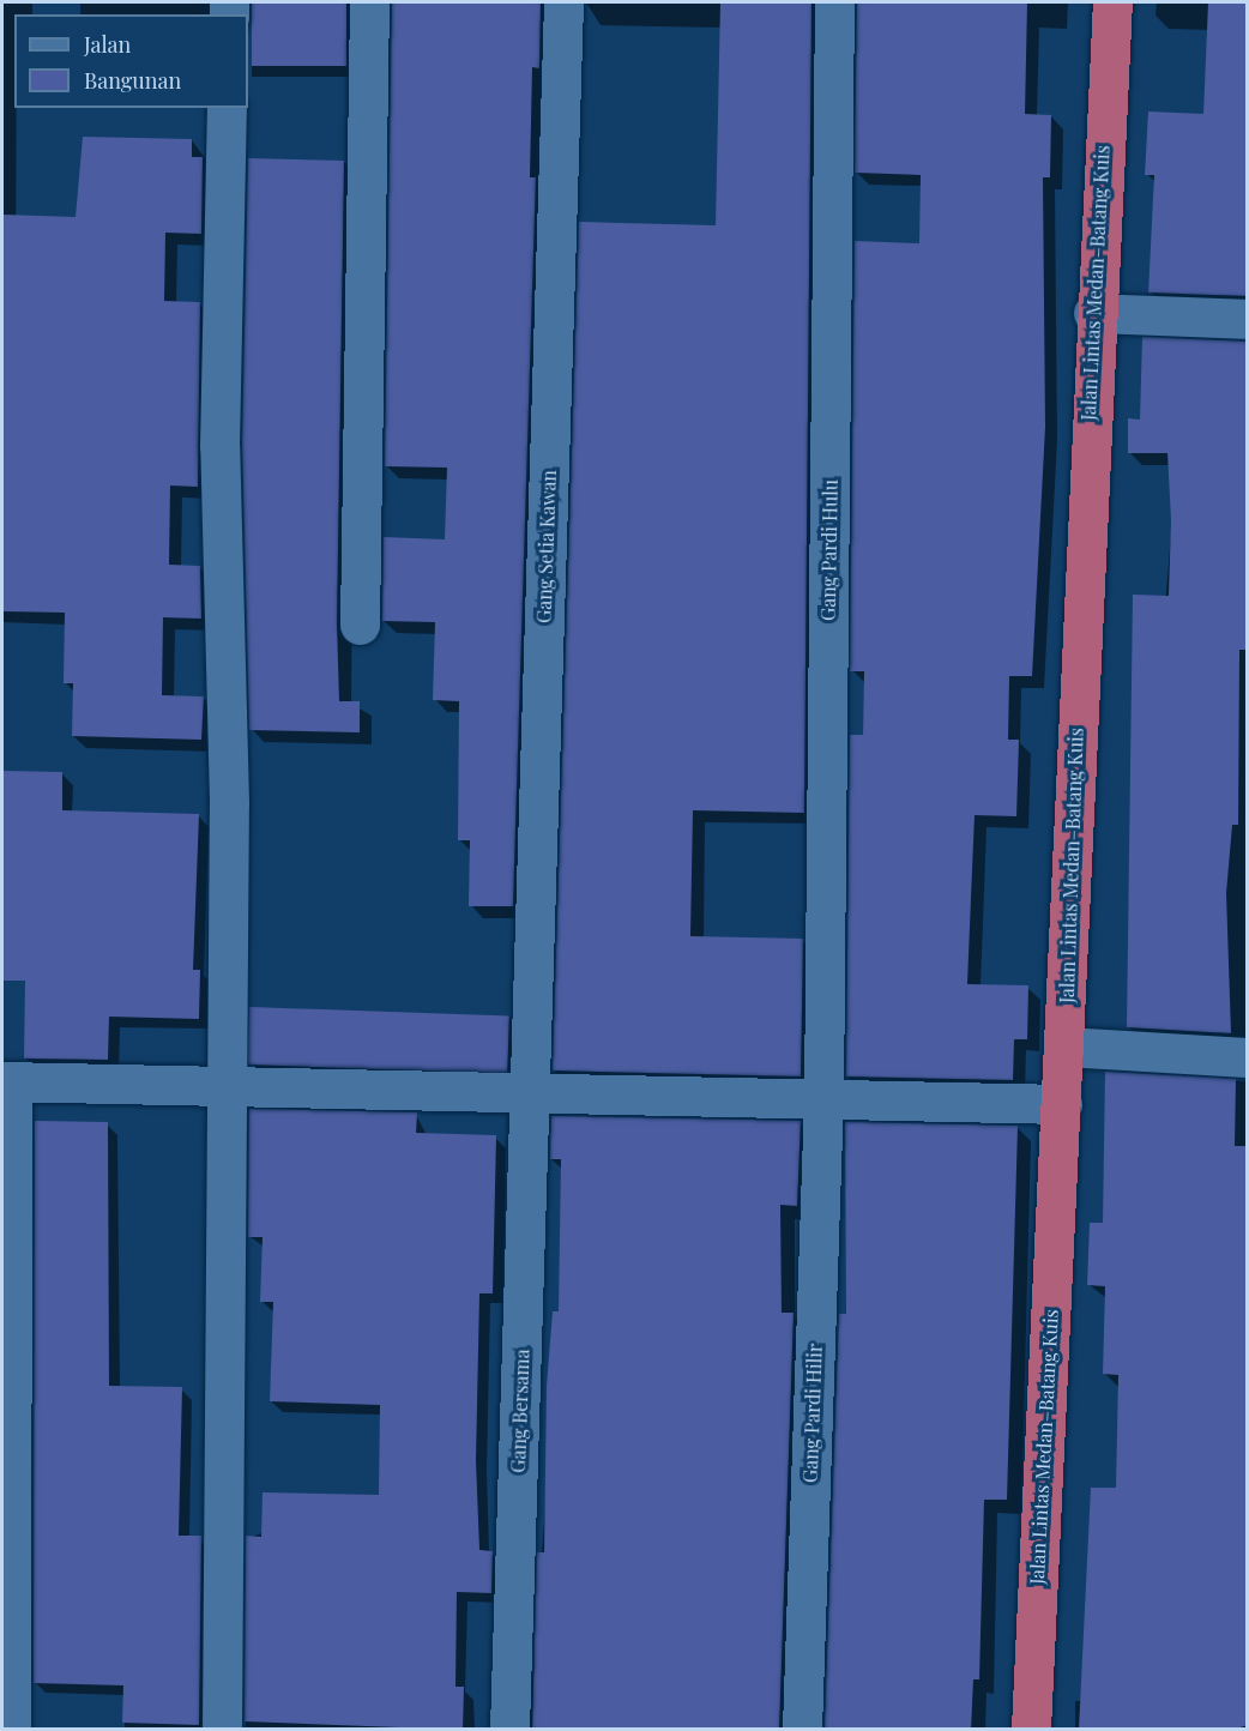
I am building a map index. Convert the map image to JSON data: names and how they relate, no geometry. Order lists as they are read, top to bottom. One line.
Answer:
{"streets":{"highway":["Jalan Lintas Medan–Batang Kuis"],"street":["Gang Setia Kawan","Gang Pardi Hulu","Gang Bersama","Gang Pardi Hilir"]},"crossings":[["Gang Setia Kawan","Gang Bersama"],["Gang Pardi Hulu","Gang Pardi Hilir"]],"legend":["Jalan","Bangunan"]}
